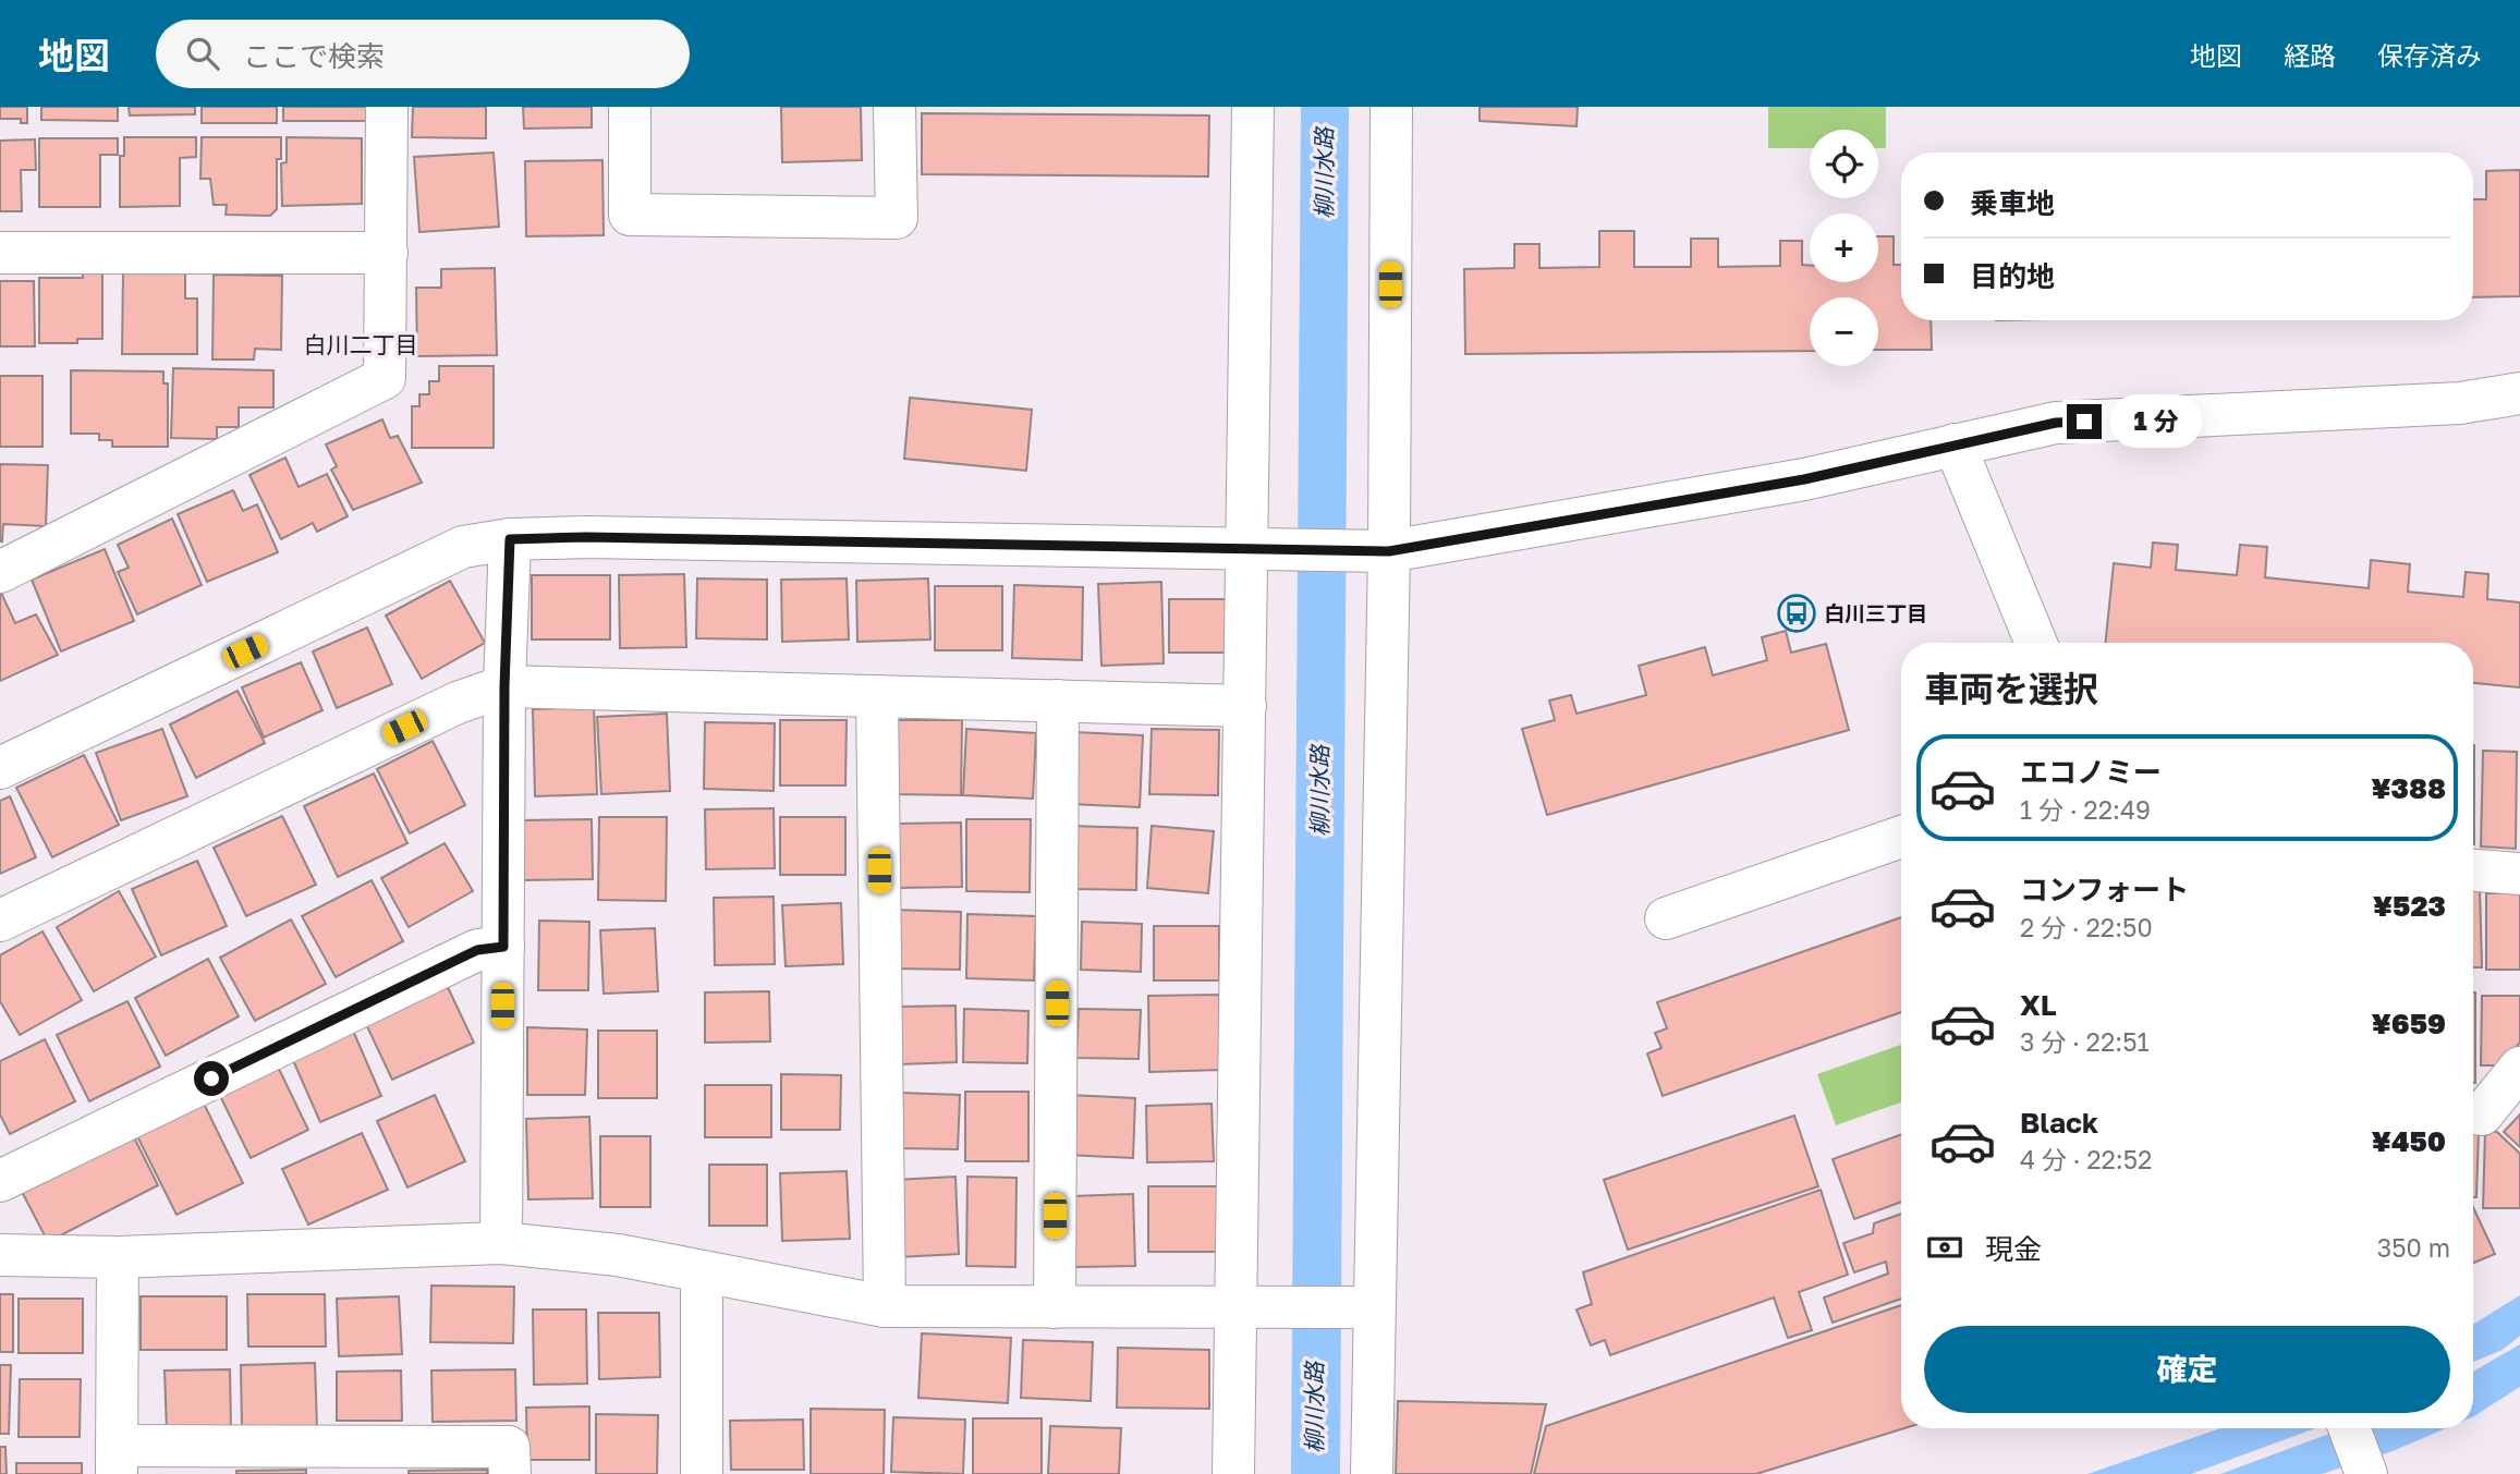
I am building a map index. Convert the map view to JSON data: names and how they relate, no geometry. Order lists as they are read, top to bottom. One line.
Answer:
{"districts":["白川二丁目"],"water":["柳川水路"],"places":{"bus stop":["白川三丁目"]},"page":{"header":"地図","search":"ここで検索","nav":["地図","経路","保存済み"],"map_buttons":["+","−"],"banner":["乗車地","目的地"],"bubble":"1 分","heading":"車両を選択","list":[{"name":"エコノミー","note":"1 分 · 22:49","value":"¥388"},{"name":"コンフォート","note":"2 分 · 22:50","value":"¥523"},{"name":"XL","note":"3 分 · 22:51","value":"¥659"},{"name":"Black","note":"4 分 · 22:52","value":"¥450"}],"pay":["現金","350 m"],"buttons":"確定"}}
